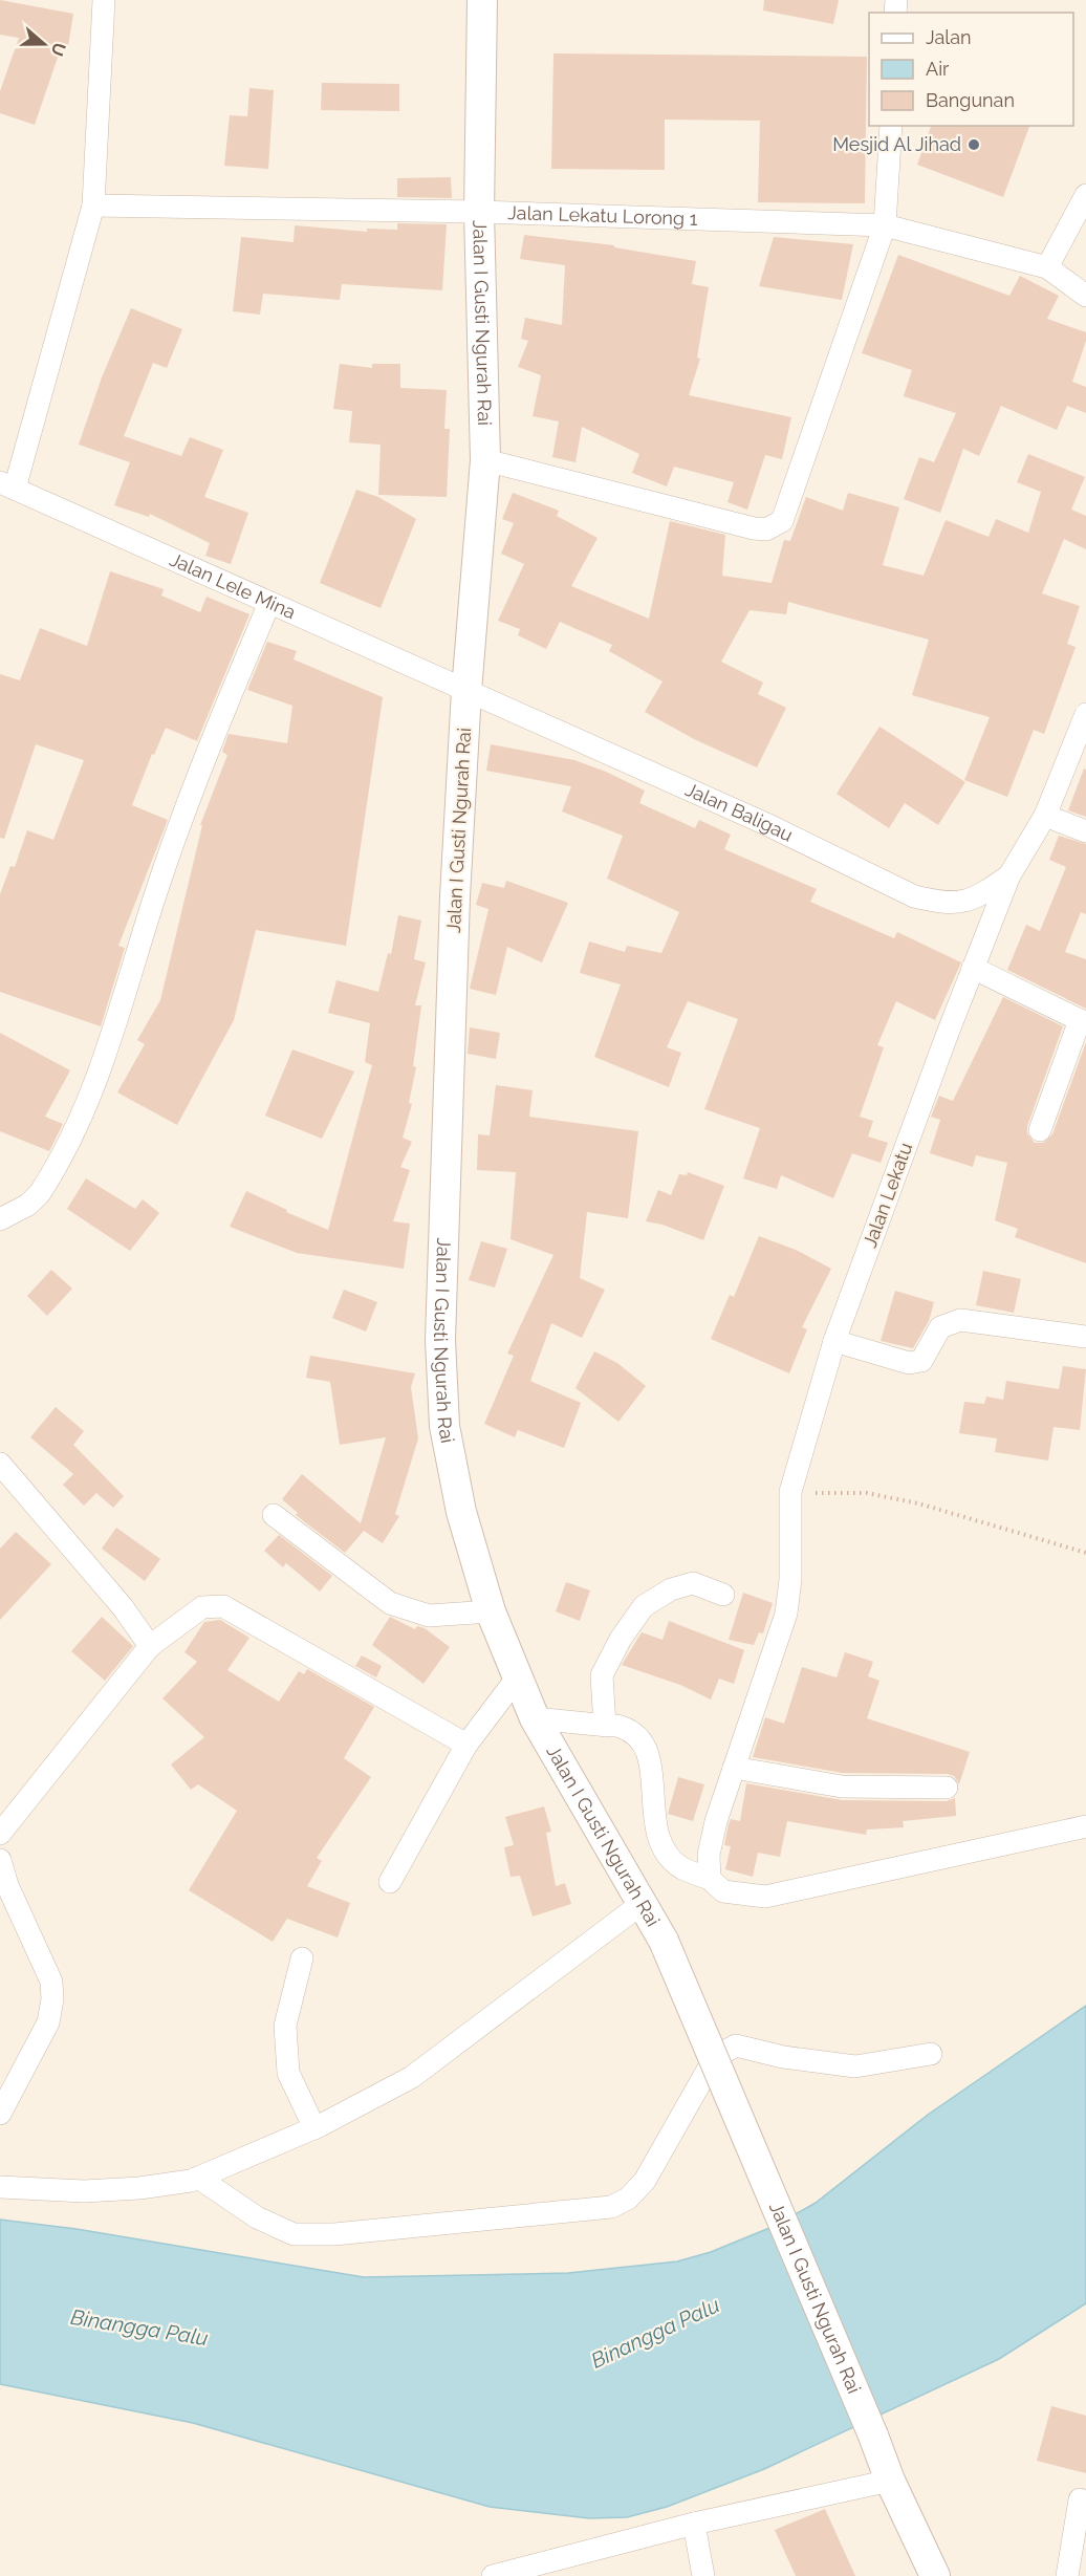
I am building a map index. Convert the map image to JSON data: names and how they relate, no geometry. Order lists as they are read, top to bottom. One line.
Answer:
{"streets":{"main road":["Jalan I Gusti Ngurah Rai"],"street":["Jalan Lekatu Lorong 1","Jalan Lele Mina","Jalan Baligau","Jalan Lekatu"]},"crossings":[["Jalan Lekatu Lorong 1","Jalan I Gusti Ngurah Rai"],["Jalan I Gusti Ngurah Rai","Jalan Lele Mina"],["Jalan I Gusti Ngurah Rai","Jalan Baligau"],["Jalan Lele Mina","Jalan Baligau"],["Jalan Baligau","Jalan Lekatu"]],"water":["Binangga Palu"],"places":["Mesjid Al Jihad"],"legend":["Jalan","Air","Bangunan"],"north":"right"}
